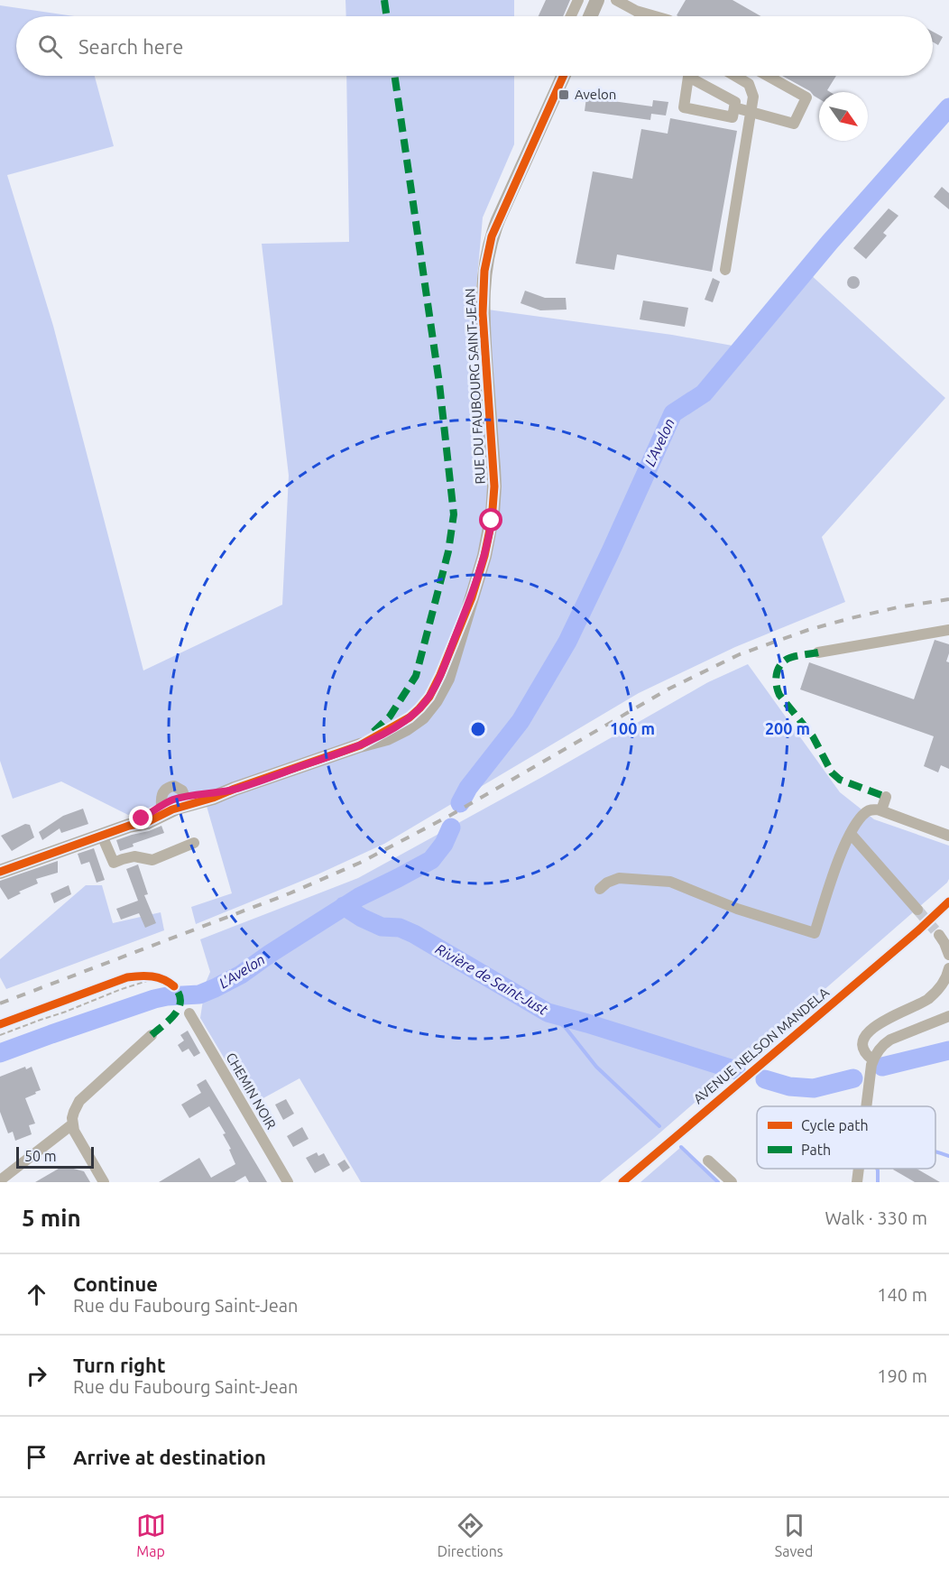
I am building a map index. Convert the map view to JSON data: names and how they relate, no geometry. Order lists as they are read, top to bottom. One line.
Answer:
{"streets":{"main road":["RUE DU FAUBOURG SAINT-JEAN"],"street":["AVENUE NELSON MANDELA","CHEMIN NOIR"]},"water":["L'Avelon","Rivière de Saint-Just"],"places":{"transit":["Avelon"]},"legend":["Cycle path","Path"],"scale_bar":"50 m","north":"bottom right","page":{"search":"Search here","scale":"50 m","heading":["5 min","Walk · 330 m"],"list":[["Continue","Rue du Faubourg Saint-Jean","140 m"],["Turn right","Rue du Faubourg Saint-Jean","190 m"],"Arrive at destination"],"nav":["Map","Directions","Saved"]},"rings":["100 m","200 m"]}
